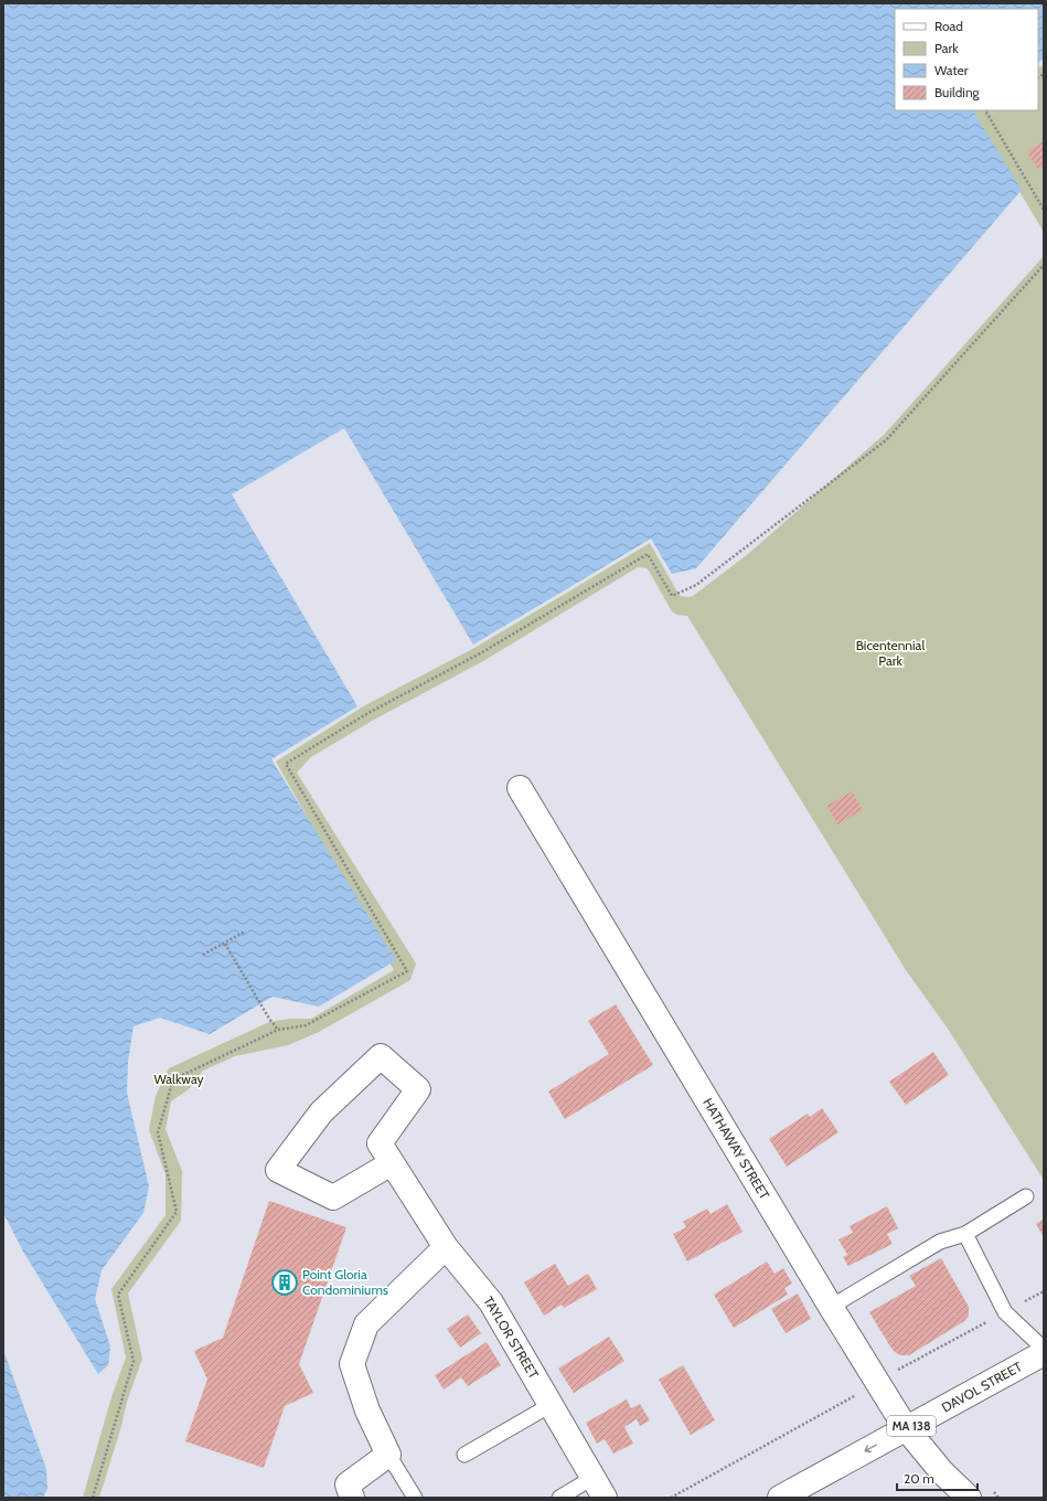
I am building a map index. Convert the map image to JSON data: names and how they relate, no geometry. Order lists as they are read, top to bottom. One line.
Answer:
{"streets":{"main road":["HATHAWAY STREET","TAYLOR STREET","DAVOL STREET","MA 138"]},"crossings":[["HATHAWAY STREET","DAVOL STREET"]],"one_way":["DAVOL STREET"],"parks":["Bicentennial Park","Walkway"],"places":{"building":["Point Gloria Condominiums"]},"legend":["Road","Park","Water","Building"],"scale_bar":"20 m"}
